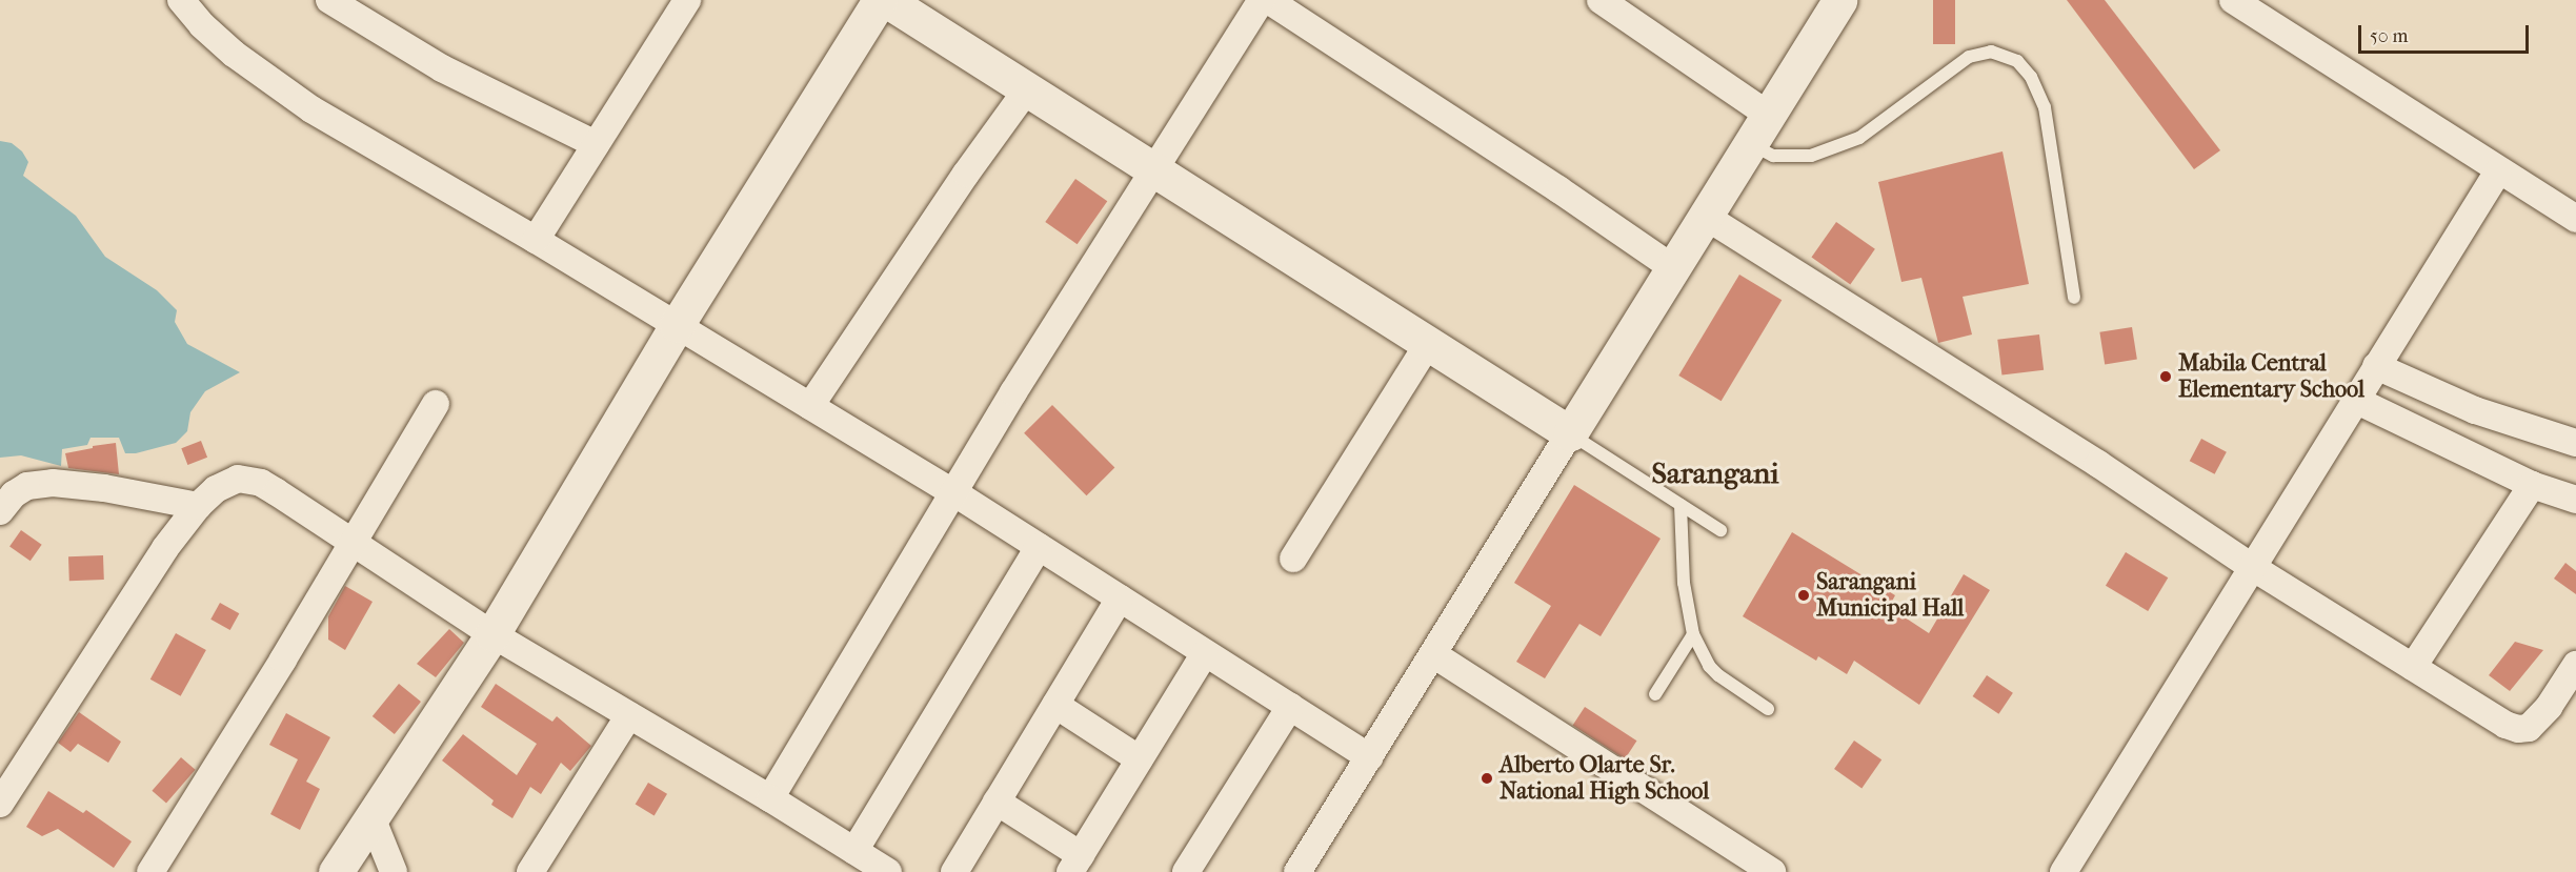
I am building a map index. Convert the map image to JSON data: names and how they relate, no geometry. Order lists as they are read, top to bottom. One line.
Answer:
{"districts":["Sarangani"],"places":["Mabila Central Elementary School","Sarangani Municipal Hall","Alberto Olarte Sr. National High School"],"scale_bar":"50 m"}
